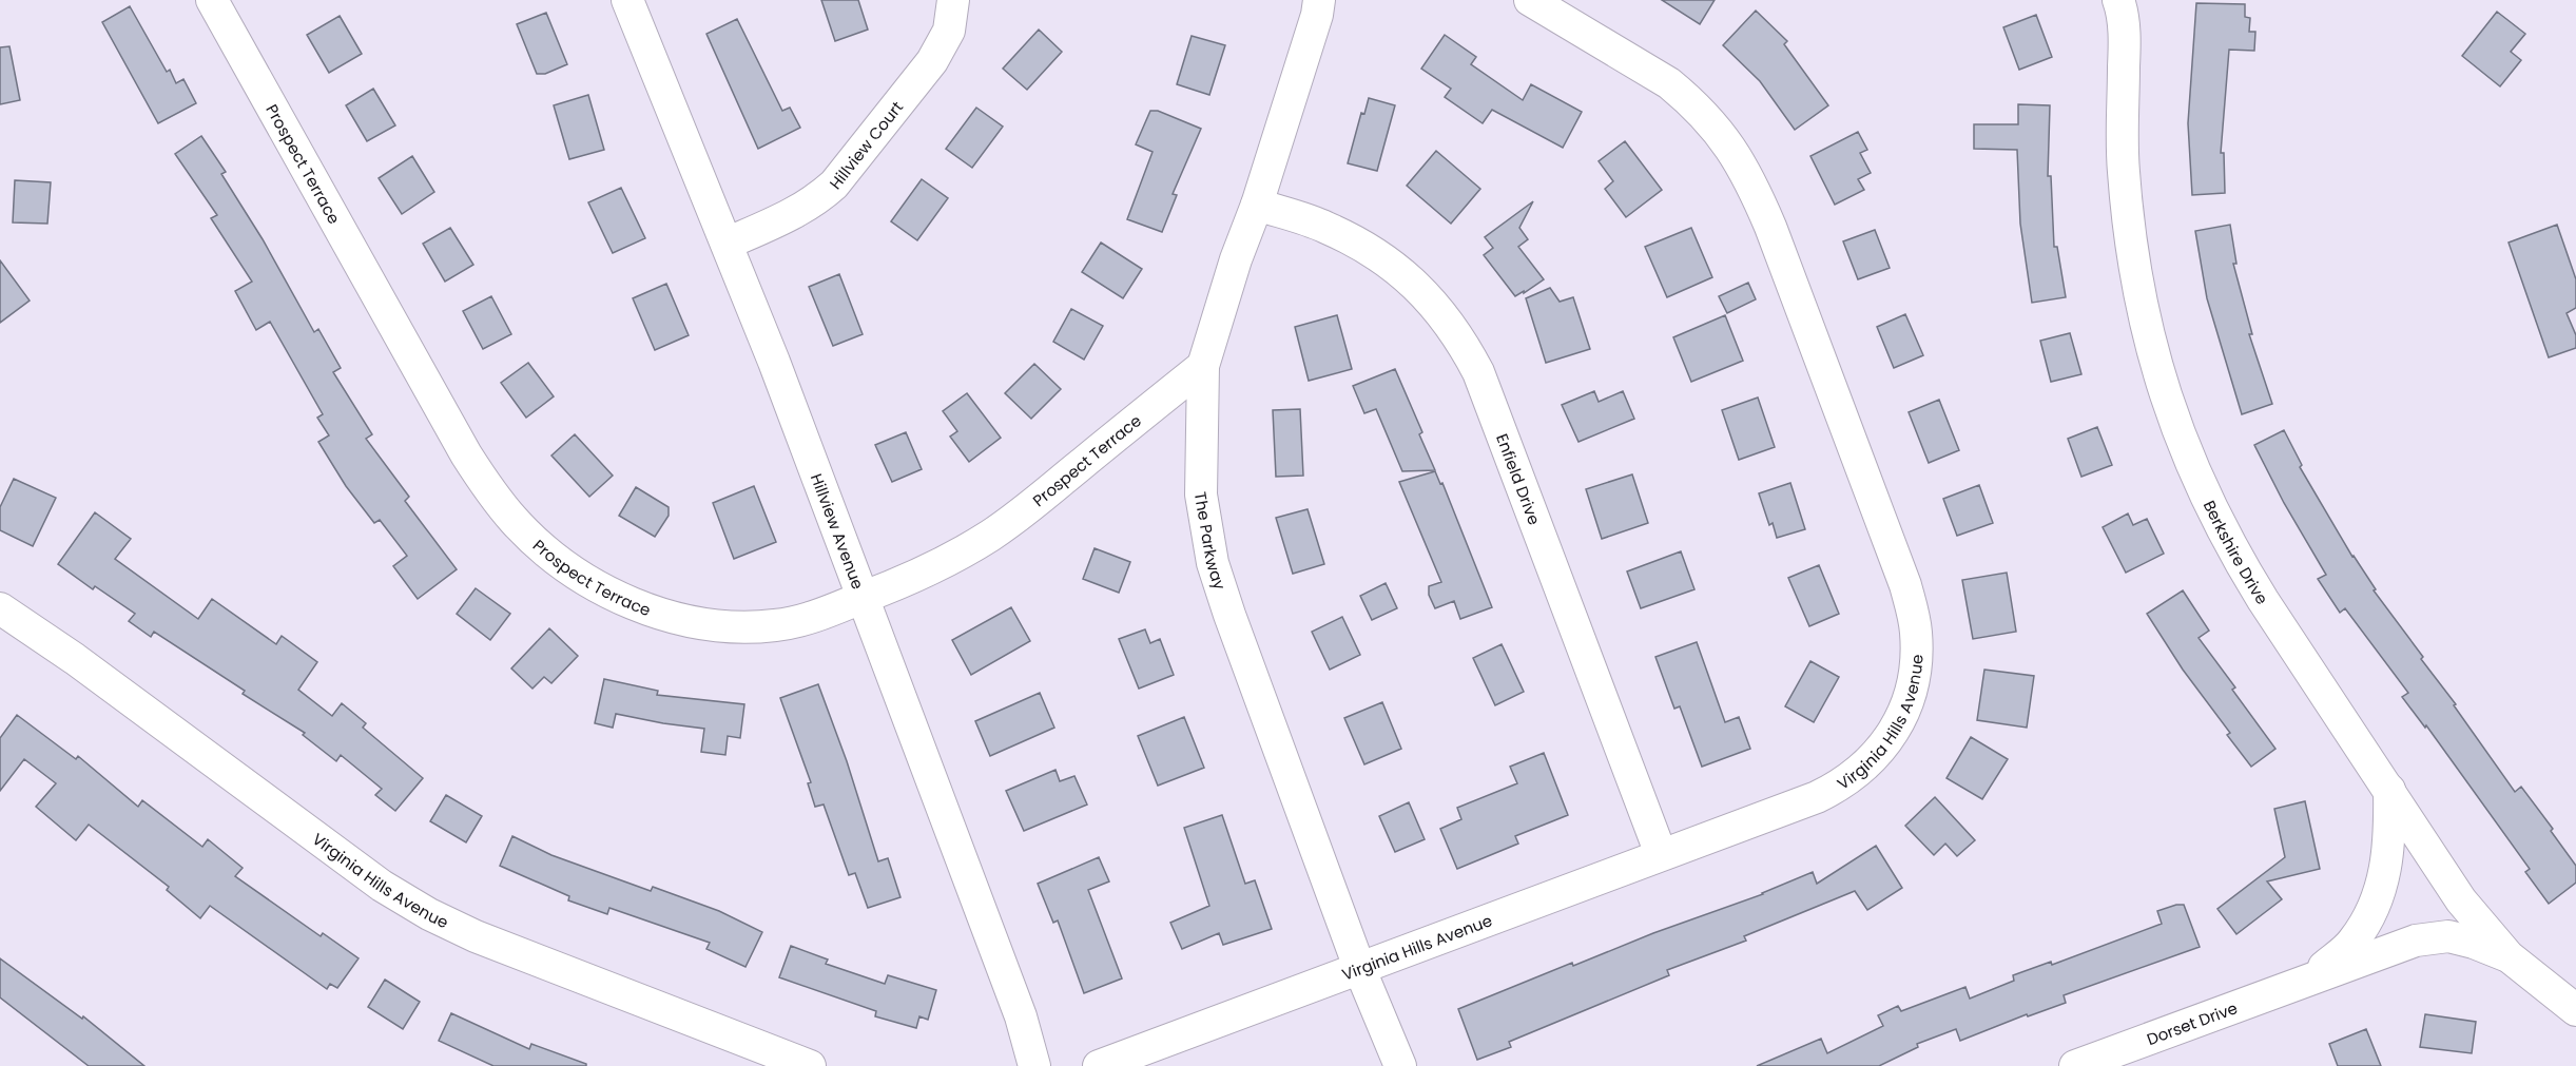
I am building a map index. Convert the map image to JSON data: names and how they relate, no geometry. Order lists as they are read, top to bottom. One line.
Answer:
{"streets":{"street":["Hillview Court","Prospect Terrace","Enfield Drive","Hillview Avenue","The Parkway","Berkshire Drive","Virginia Hills Avenue","Dorset Drive"]},"crossings":[["Hillview Court","Hillview Avenue"],["Prospect Terrace","Hillview Avenue"],["Prospect Terrace","The Parkway"],["Enfield Drive","The Parkway"],["Enfield Drive","Virginia Hills Avenue"],["The Parkway","Virginia Hills Avenue"],["Berkshire Drive","Dorset Drive"]]}
